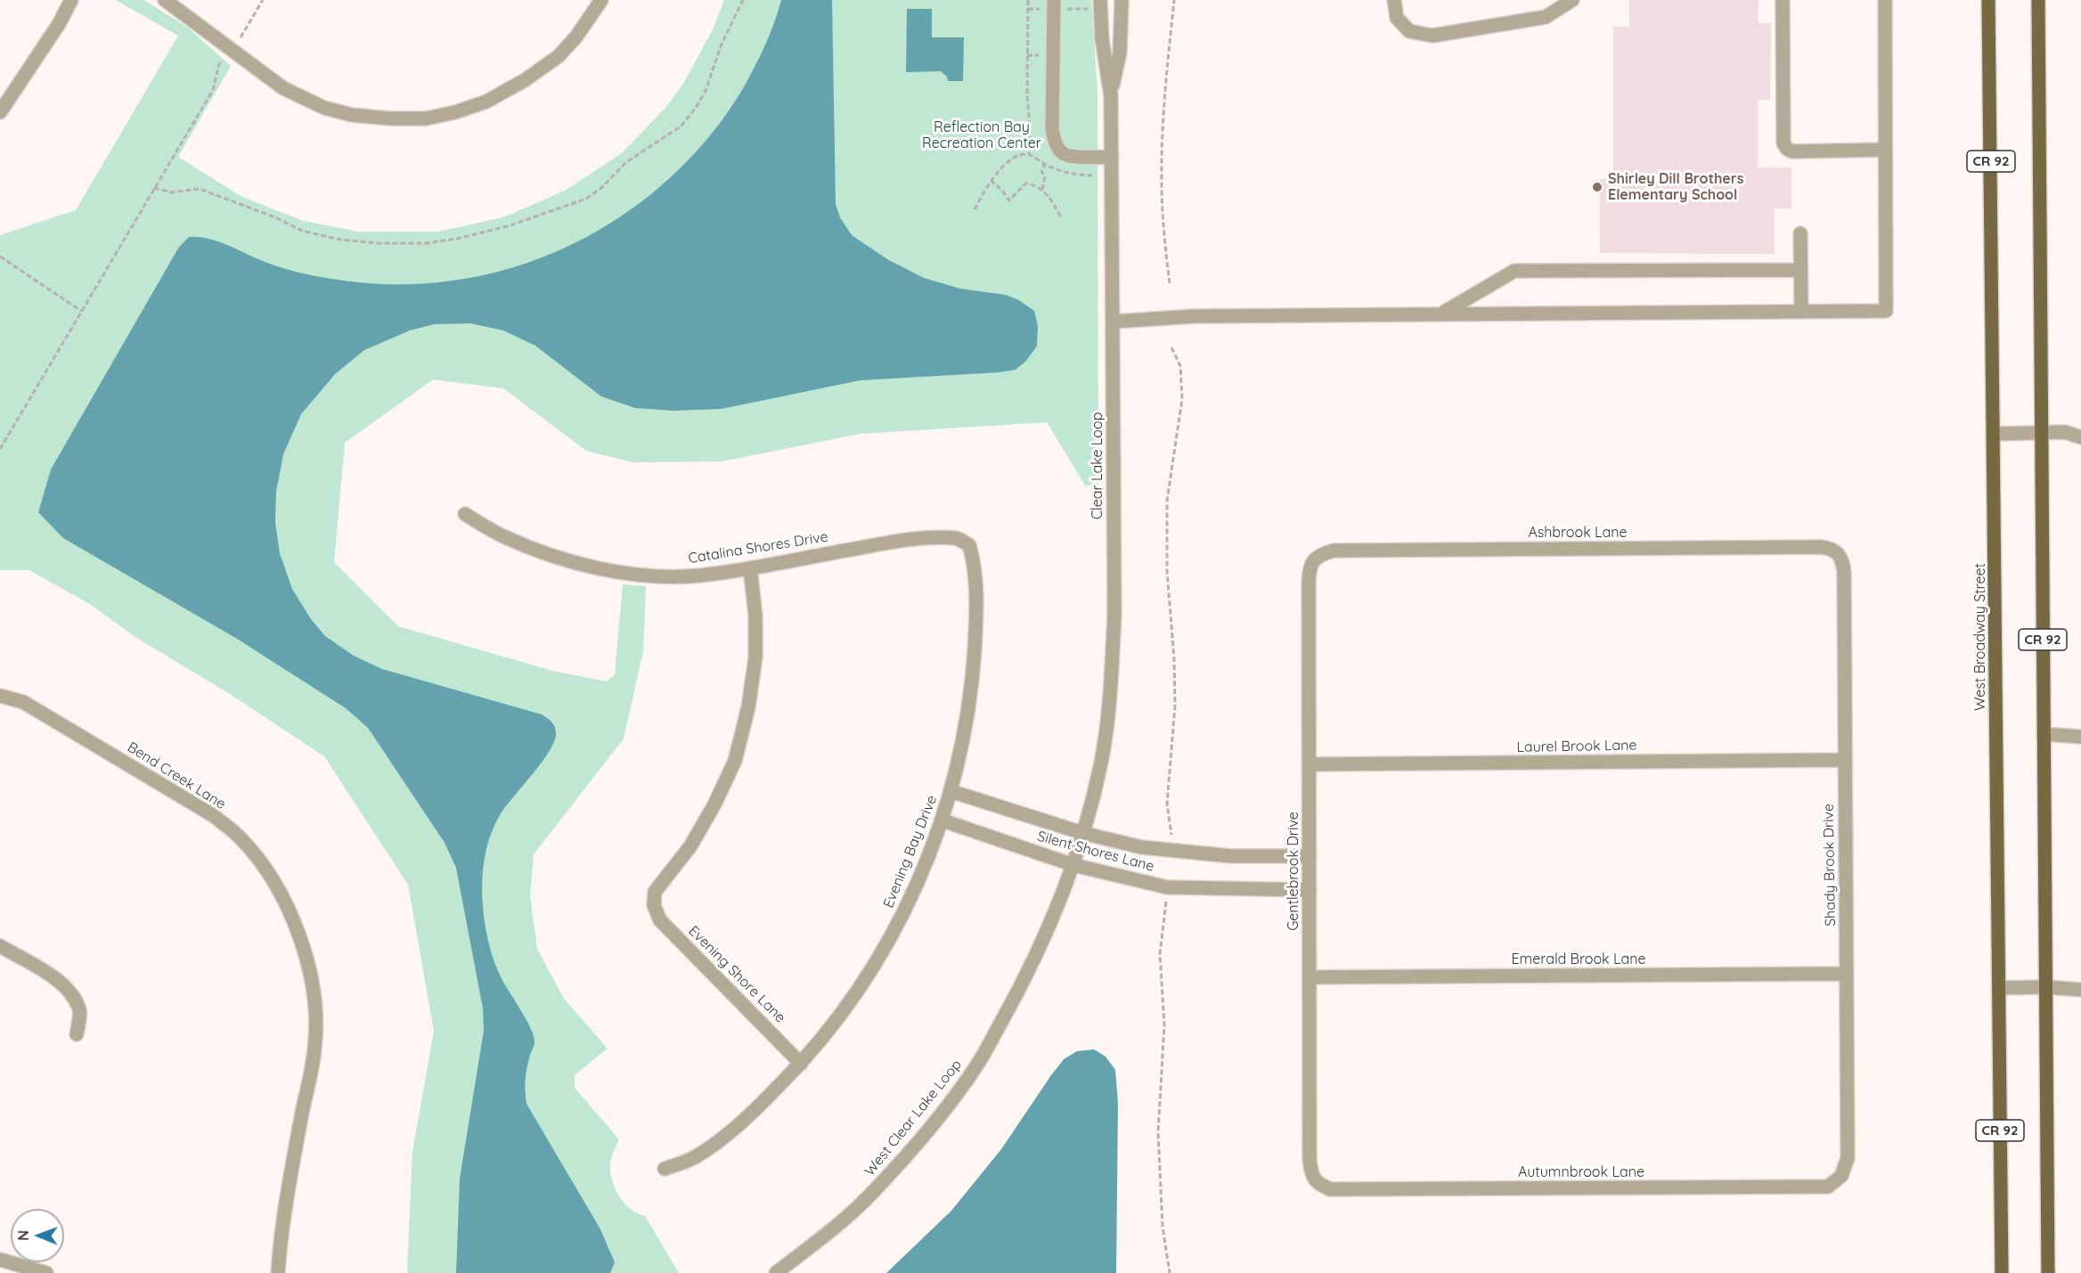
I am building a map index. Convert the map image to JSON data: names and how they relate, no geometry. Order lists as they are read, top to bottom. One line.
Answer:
{"streets":{"main road":["CR 92","West Broadway Street"],"street":["Clear Lake Loop","Ashbrook Lane","Catalina Shores Drive","Laurel Brook Lane","Bend Creek Lane","Evening Bay Drive","Silent Shores Lane","Shady Brook Drive","Gentlebrook Drive","Emerald Brook Lane","Evening Shore Lane","West Clear Lake Loop","Autumnbrook Lane"]},"crossings":[["Clear Lake Loop","Silent Shores Lane"],["Clear Lake Loop","West Clear Lake Loop"],["Ashbrook Lane","Shady Brook Drive"],["Ashbrook Lane","Gentlebrook Drive"],["Catalina Shores Drive","Evening Bay Drive"],["Catalina Shores Drive","Evening Shore Lane"],["Laurel Brook Lane","Shady Brook Drive"],["Laurel Brook Lane","Gentlebrook Drive"],["Evening Bay Drive","Silent Shores Lane"],["Evening Bay Drive","Evening Shore Lane"],["Silent Shores Lane","Gentlebrook Drive"],["Silent Shores Lane","West Clear Lake Loop"],["Shady Brook Drive","Emerald Brook Lane"],["Shady Brook Drive","Autumnbrook Lane"],["Gentlebrook Drive","Emerald Brook Lane"],["Gentlebrook Drive","Autumnbrook Lane"]],"parks":["Reflection Bay Recreation Center"],"places":["Shirley Dill Brothers Elementary School"],"north":"left"}
